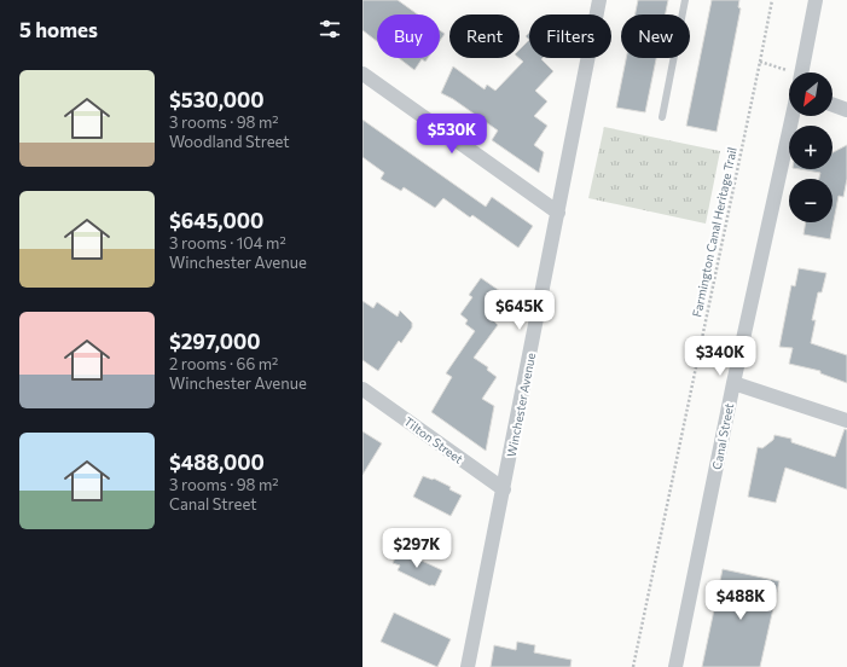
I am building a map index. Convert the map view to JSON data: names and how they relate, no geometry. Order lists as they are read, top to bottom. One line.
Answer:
{"streets":{"street":["Winchester Avenue","Canal Street","Tilton Street"],"path":["Farmington Canal Heritage Trail"]},"crossings":[["Winchester Avenue","Tilton Street"]],"north":"bottom left","page":{"heading":"5 homes","chip":["Buy","Rent","Filters","New"],"list":[{"name":"$530,000","note":"3 rooms · 98 m² · Woodland Street"},{"name":"$645,000","note":"3 rooms · 104 m² · Winchester Avenue"},{"name":"$297,000","note":"2 rooms · 66 m² · Winchester Avenue"},{"name":"$488,000","note":"3 rooms · 98 m² · Canal Street"}],"map_buttons":["+","−"],"price":["$530K","$645K","$340K","$297K","$488K"]}}
